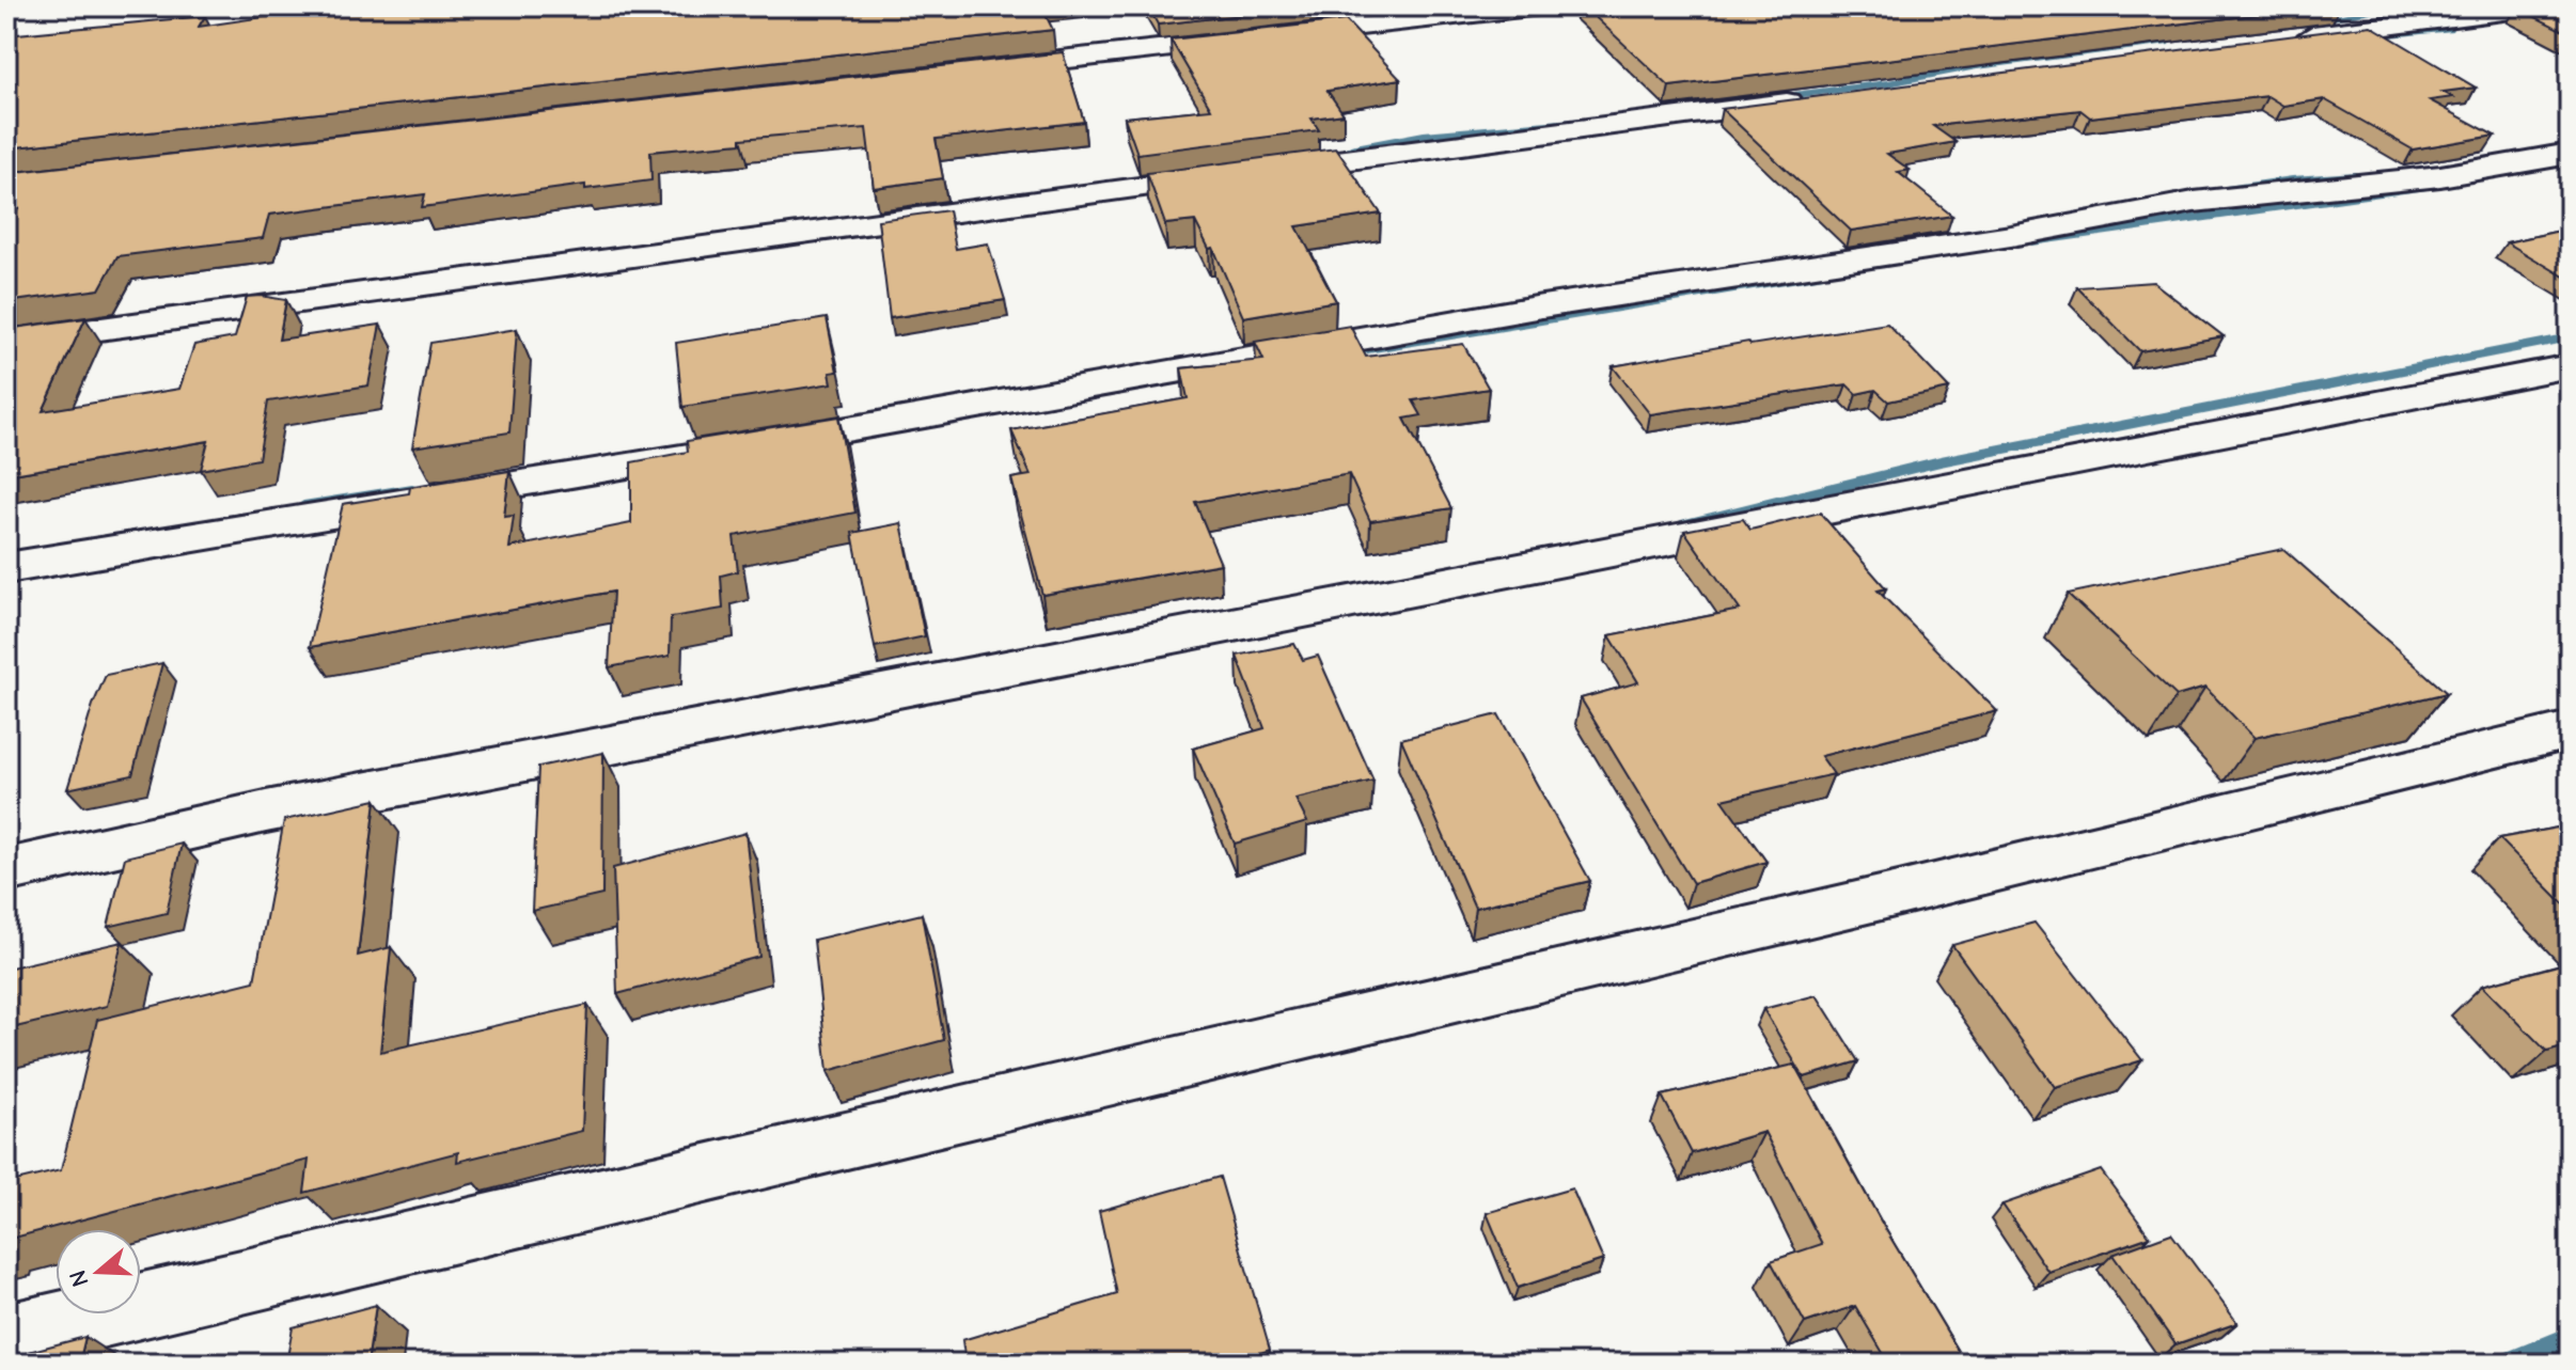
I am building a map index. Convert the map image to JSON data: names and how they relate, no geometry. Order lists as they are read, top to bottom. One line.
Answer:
{"north":"left"}
